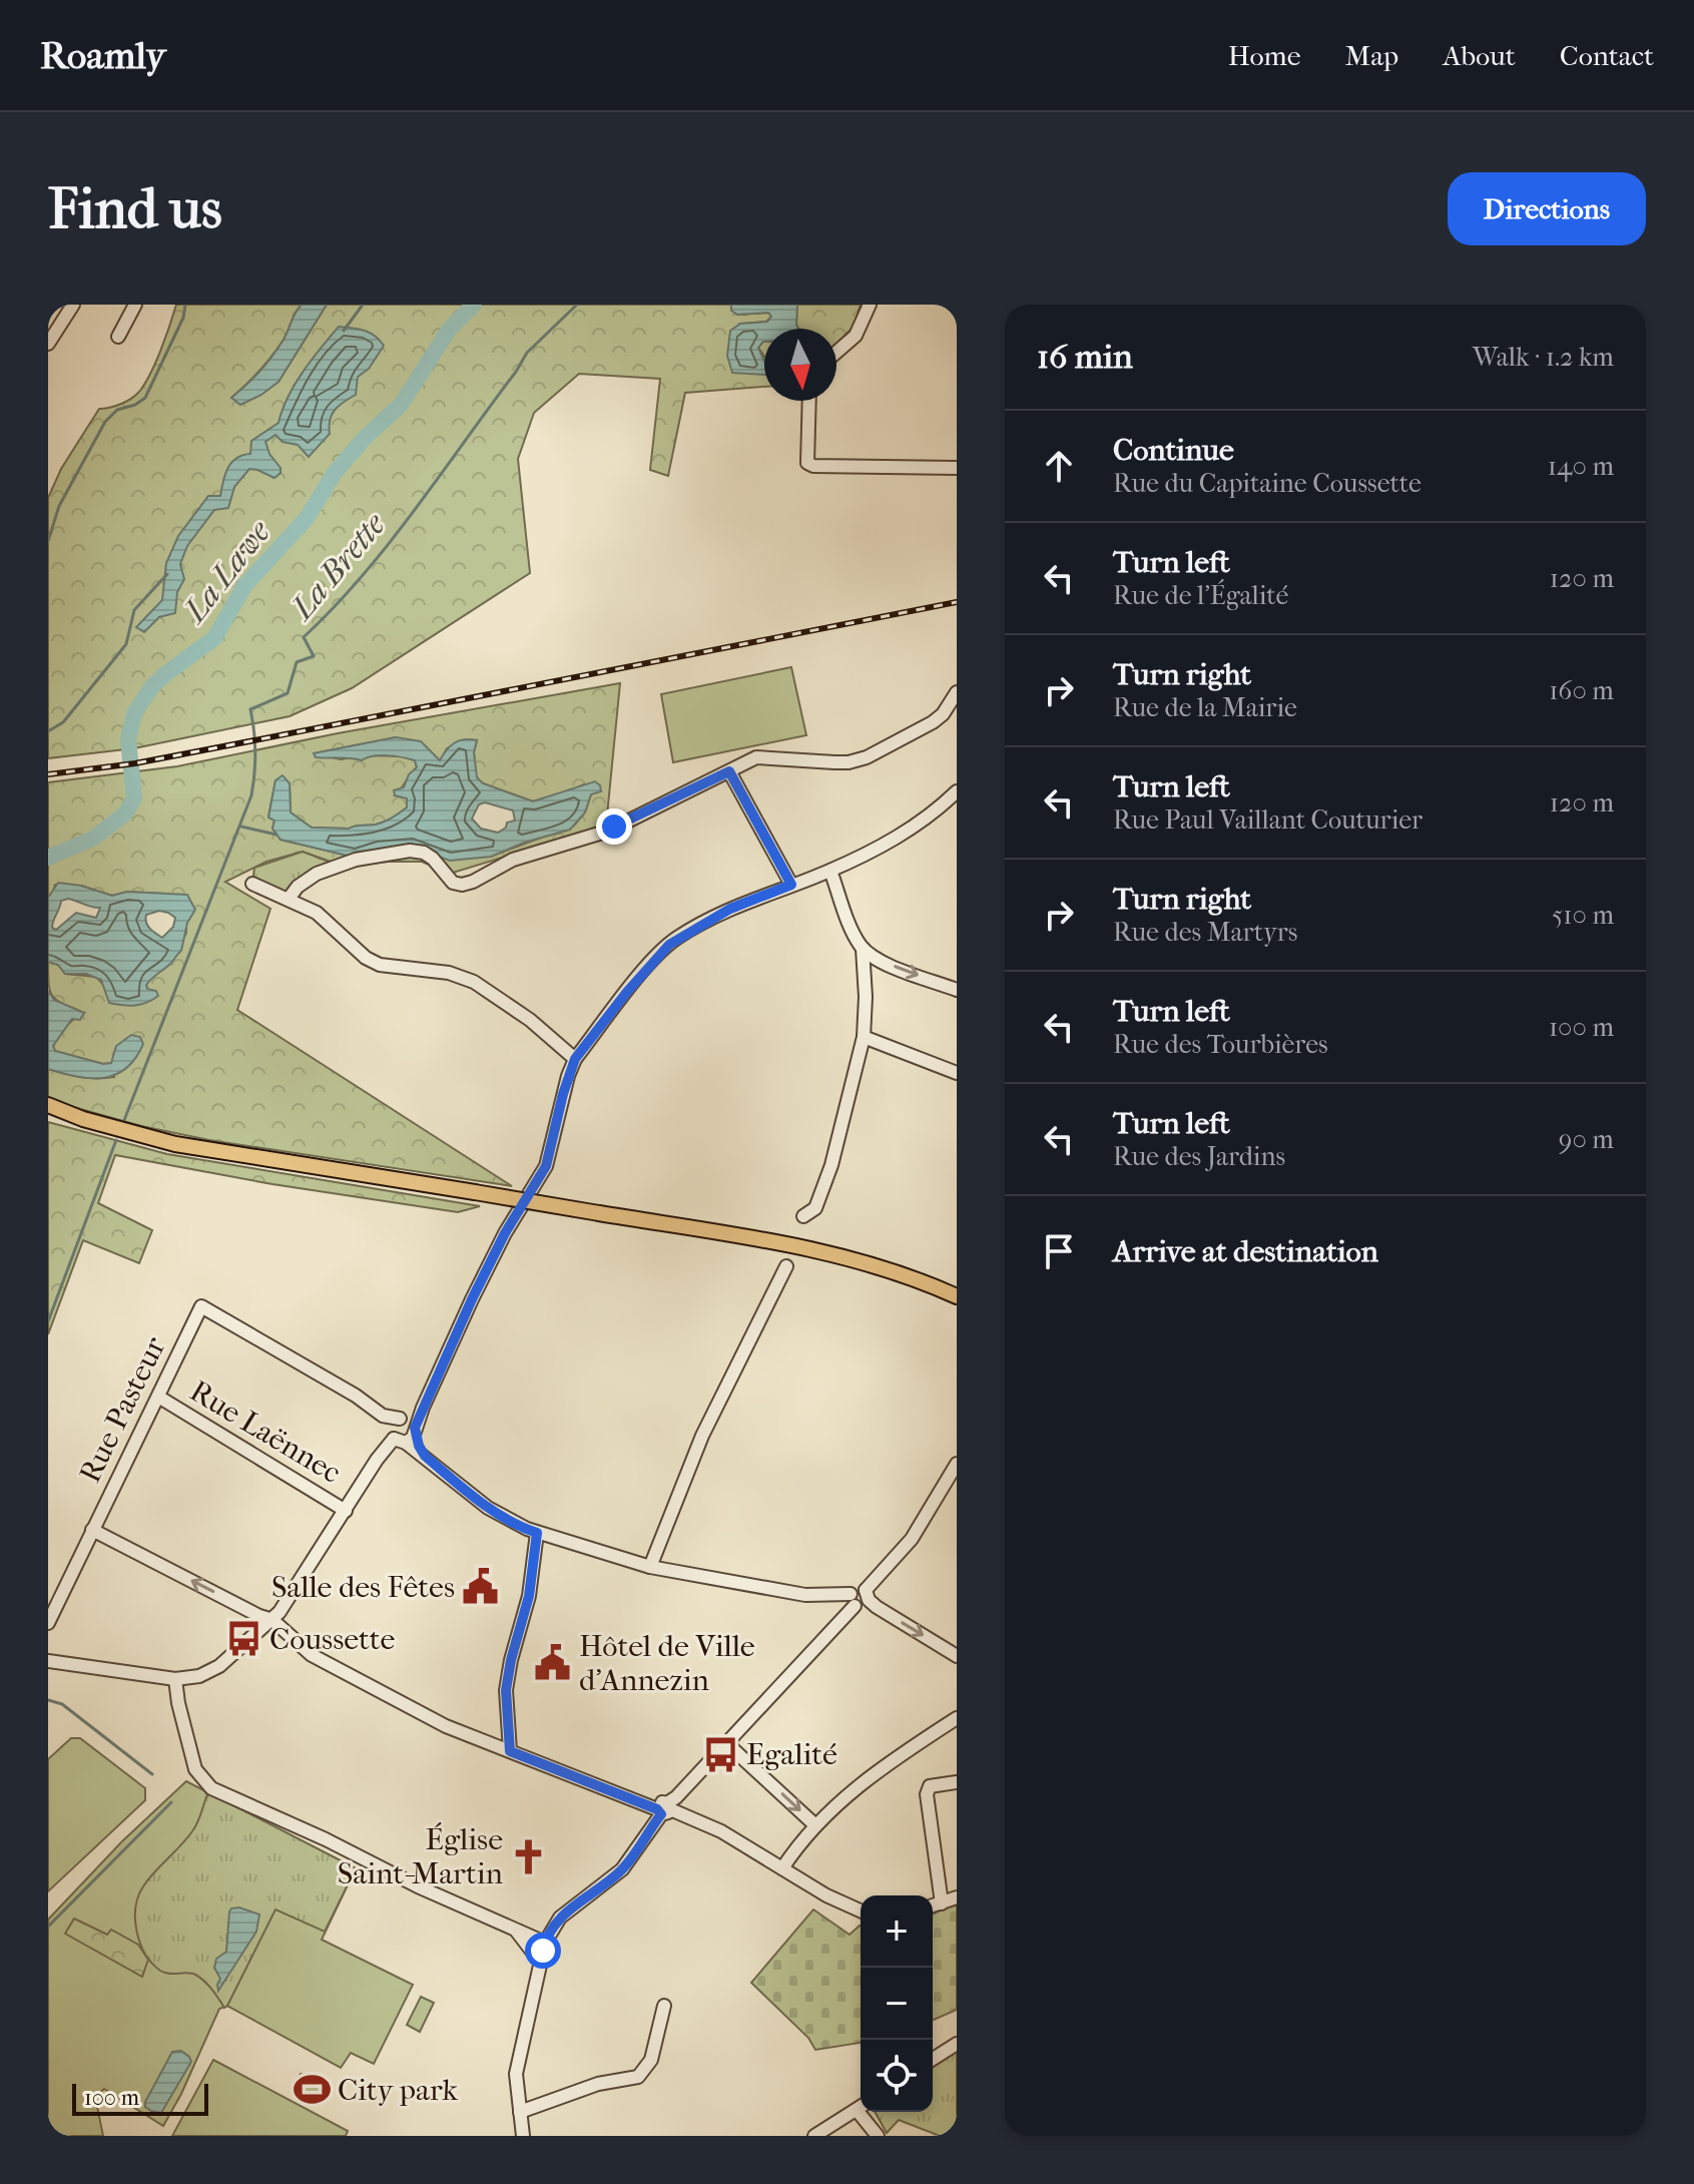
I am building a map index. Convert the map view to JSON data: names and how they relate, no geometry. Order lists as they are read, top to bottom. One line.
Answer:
{"streets":{"street":["Rue Pasteur","Rue Laënnec"]},"crossings":[["Rue Pasteur","Rue Laënnec"]],"water":["La Brette","La Lawe"],"places":{"public building":["Salle des Fêtes","Hôtel de Ville d'Annezin"],"bus stop":["Coussette","Egalité"],"church":["Église Saint-Martin"],"sports":["City park"]},"scale_bar":"100 m","north":"bottom","page":{"header":"Roamly","nav":["Home","Map","About","Contact"],"buttons":"Directions","title":"Find us","heading":["16 min","Walk · 1.2 km"],"list":[["Continue","Rue du Capitaine Coussette","140 m"],["Turn left","Rue de l'Égalité","120 m"],["Turn right","Rue de la Mairie","160 m"],["Turn left","Rue Paul Vaillant Couturier","120 m"],["Turn right","Rue des Martyrs","510 m"],["Turn left","Rue des Tourbières","100 m"],["Turn left","Rue des Jardins","90 m"],"Arrive at destination"],"map_buttons":["+","−"],"scale":"100 m"}}
